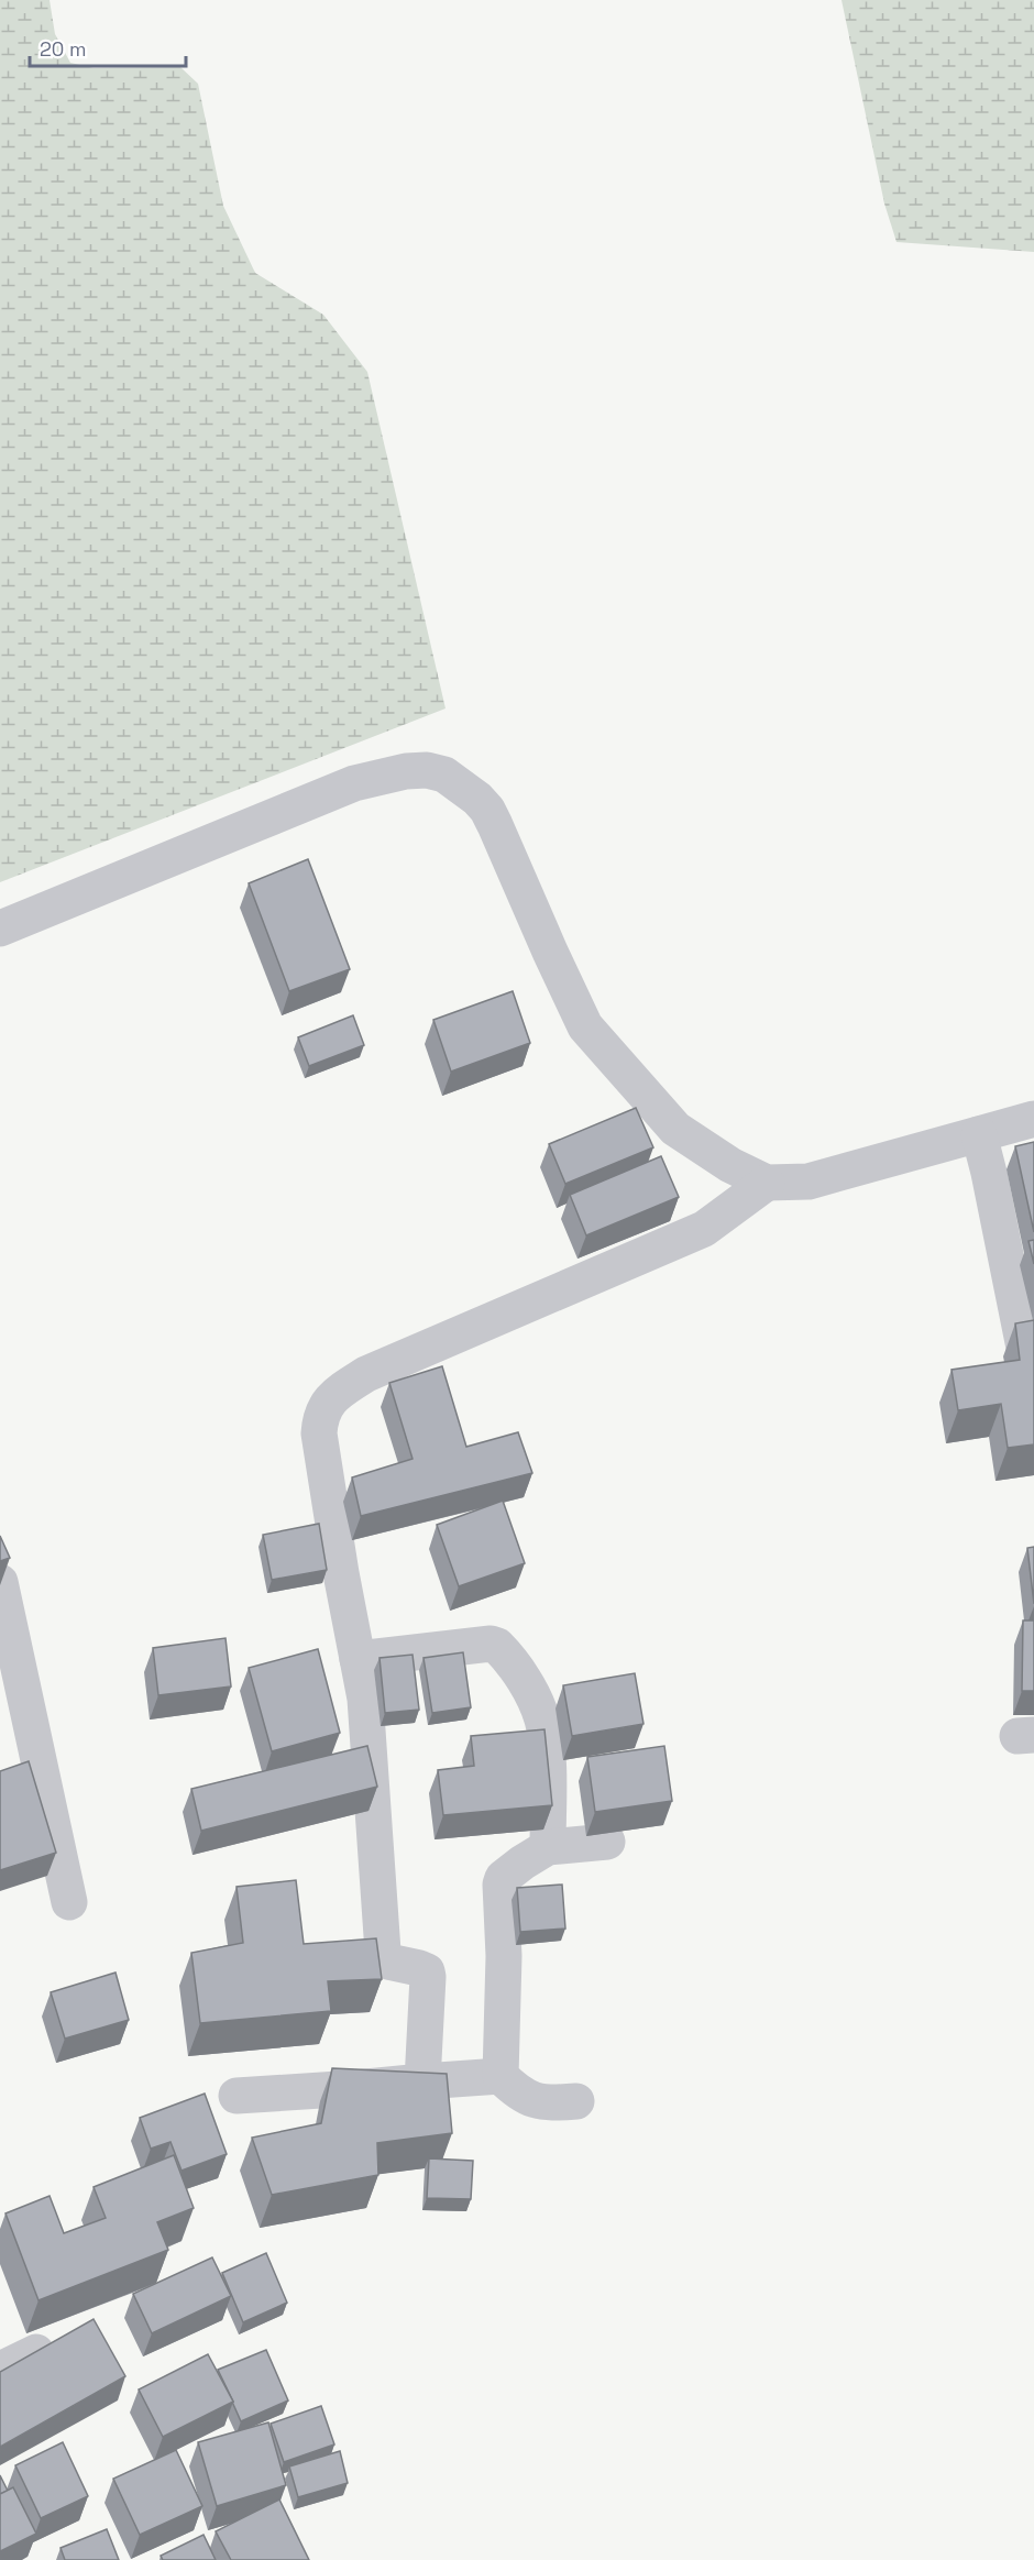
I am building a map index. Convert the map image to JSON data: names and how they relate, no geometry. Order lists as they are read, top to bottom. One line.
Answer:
{"scale_bar":"20 m"}
